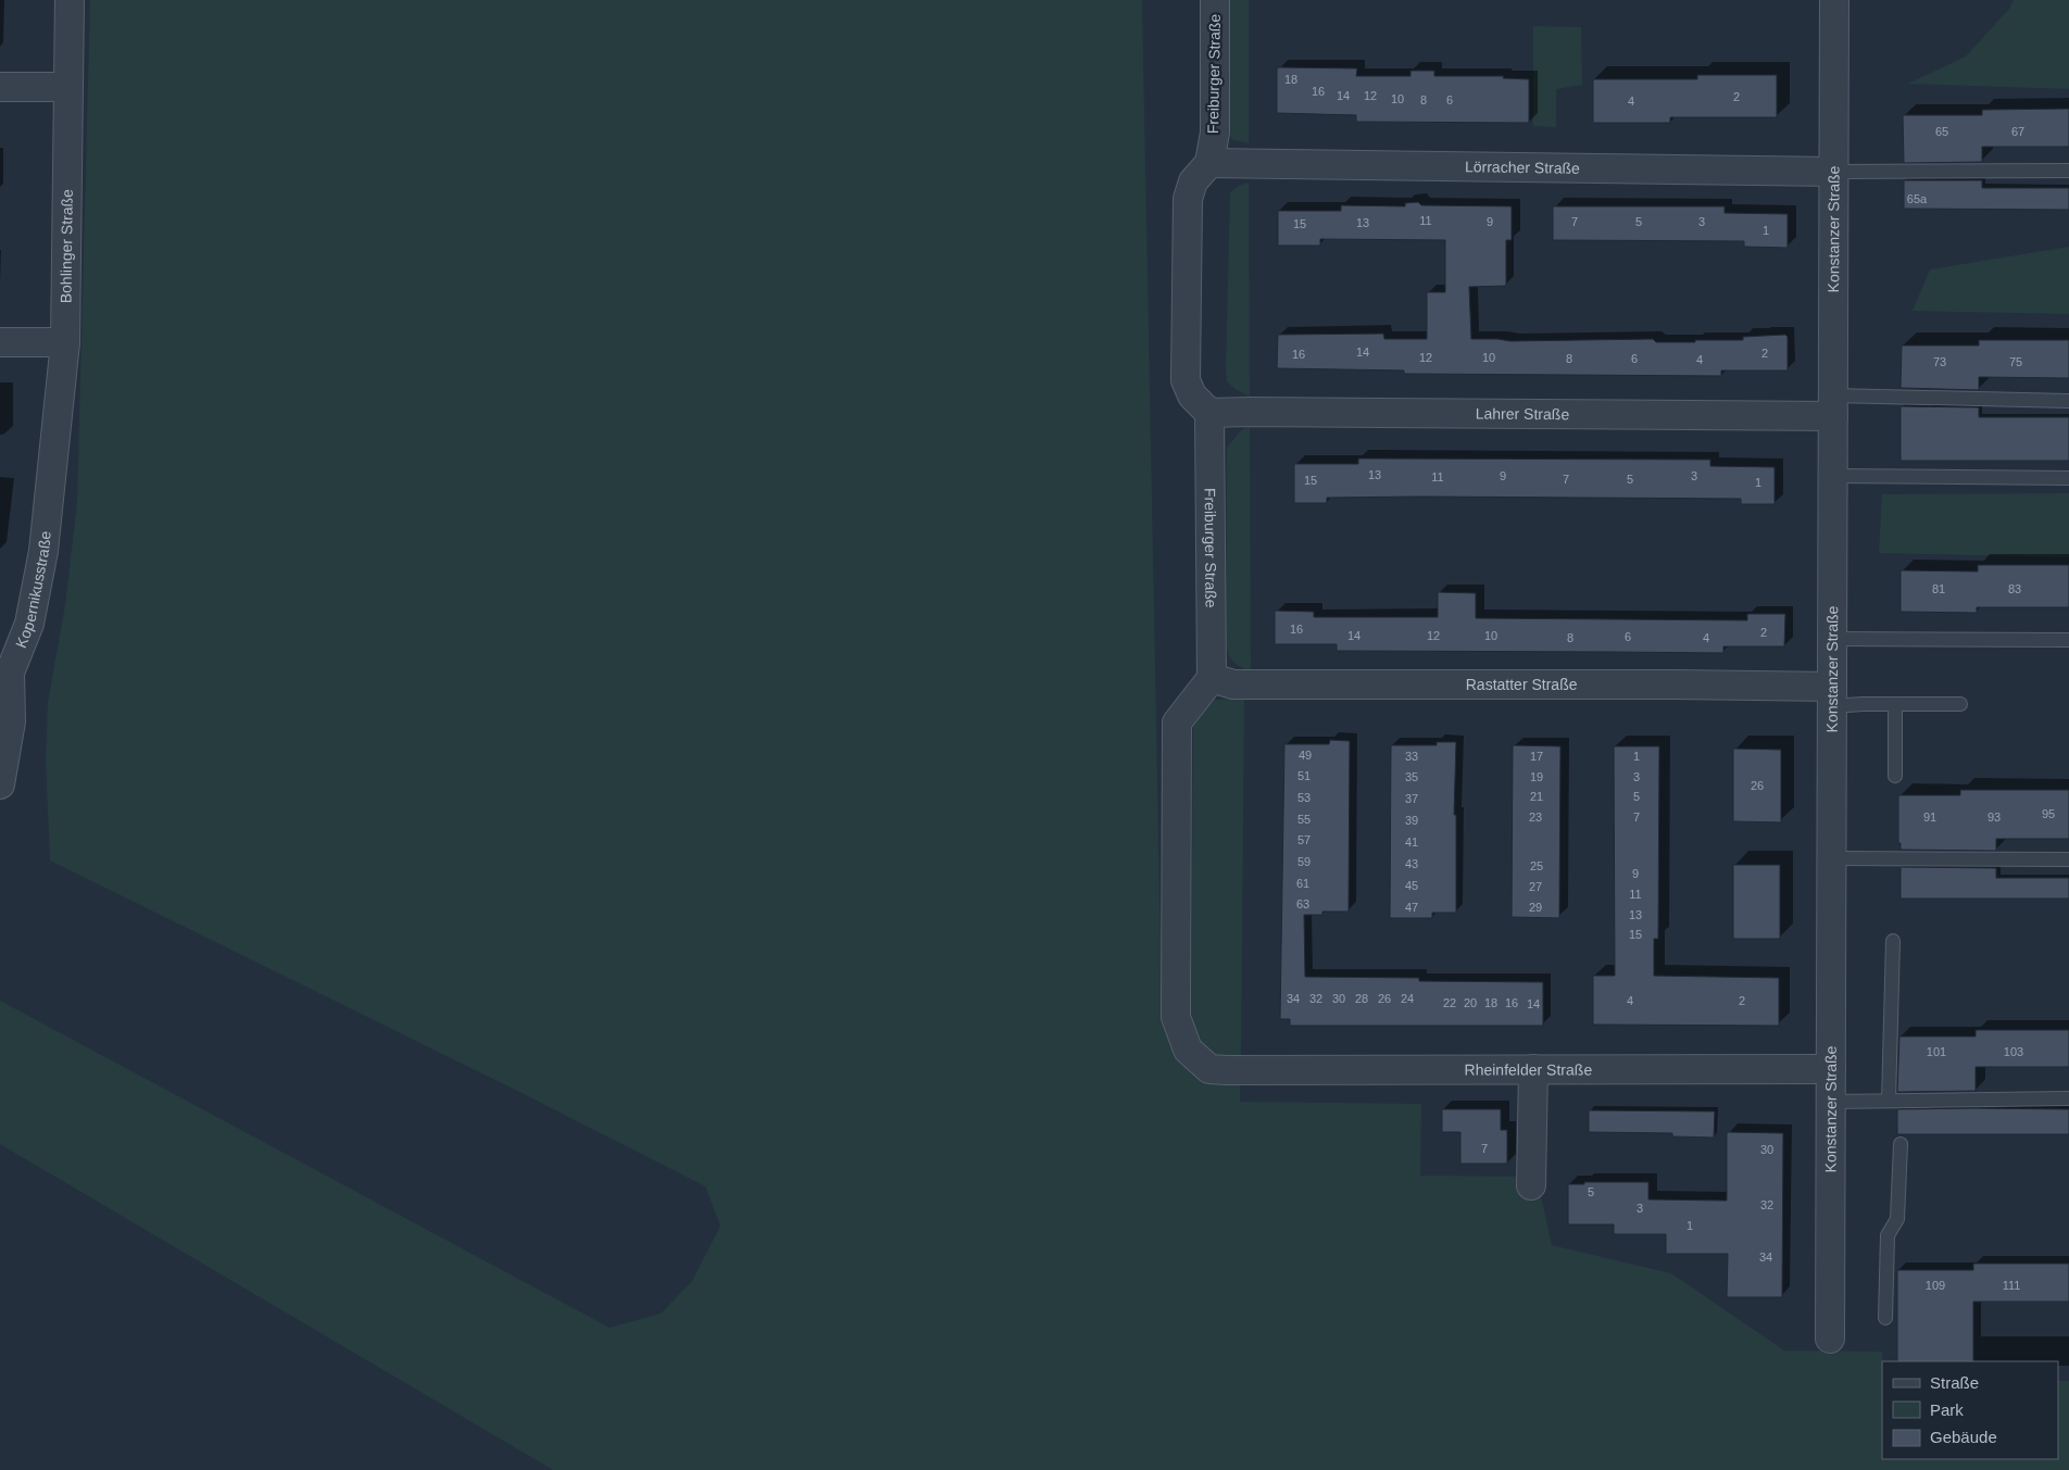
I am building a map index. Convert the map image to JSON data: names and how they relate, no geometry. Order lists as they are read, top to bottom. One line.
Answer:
{"streets":{"street":["Freiburger Straße","Lörracher Straße","Konstanzer Straße","Bohlinger Straße","Lahrer Straße","Kopernikusstraße","Rastatter Straße","Rheinfelder Straße"]},"crossings":[["Freiburger Straße","Lörracher Straße"],["Freiburger Straße","Lahrer Straße"],["Freiburger Straße","Rastatter Straße"],["Freiburger Straße","Rheinfelder Straße"],["Lörracher Straße","Konstanzer Straße"],["Konstanzer Straße","Lahrer Straße"],["Konstanzer Straße","Rastatter Straße"],["Konstanzer Straße","Rheinfelder Straße"],["Bohlinger Straße","Kopernikusstraße"],["Rastatter Straße","Rheinfelder Straße"]],"house_numbers":["18","16","14","12","2","10","8","6","4","65","67","65a","11","9","7","5","3","13","15","1","14","2","16","12","10","8","6","4","73","75","13","9","3","11","7","5","15","1","81","83","16","2","14","12","10","6","8","4","49","33","17","1","51","35","19","3","26","21","5","53","37","95","23","7","91","93","55","39","57","41","59","43","25","9","61","45","27","11","63","47","29","13","15","34","32","30","28","26","24","4","2","22","20","18","16","14","101","103","7","30","5","32","3","1","34","109","111"],"legend":["Straße","Park","Gebäude"]}
